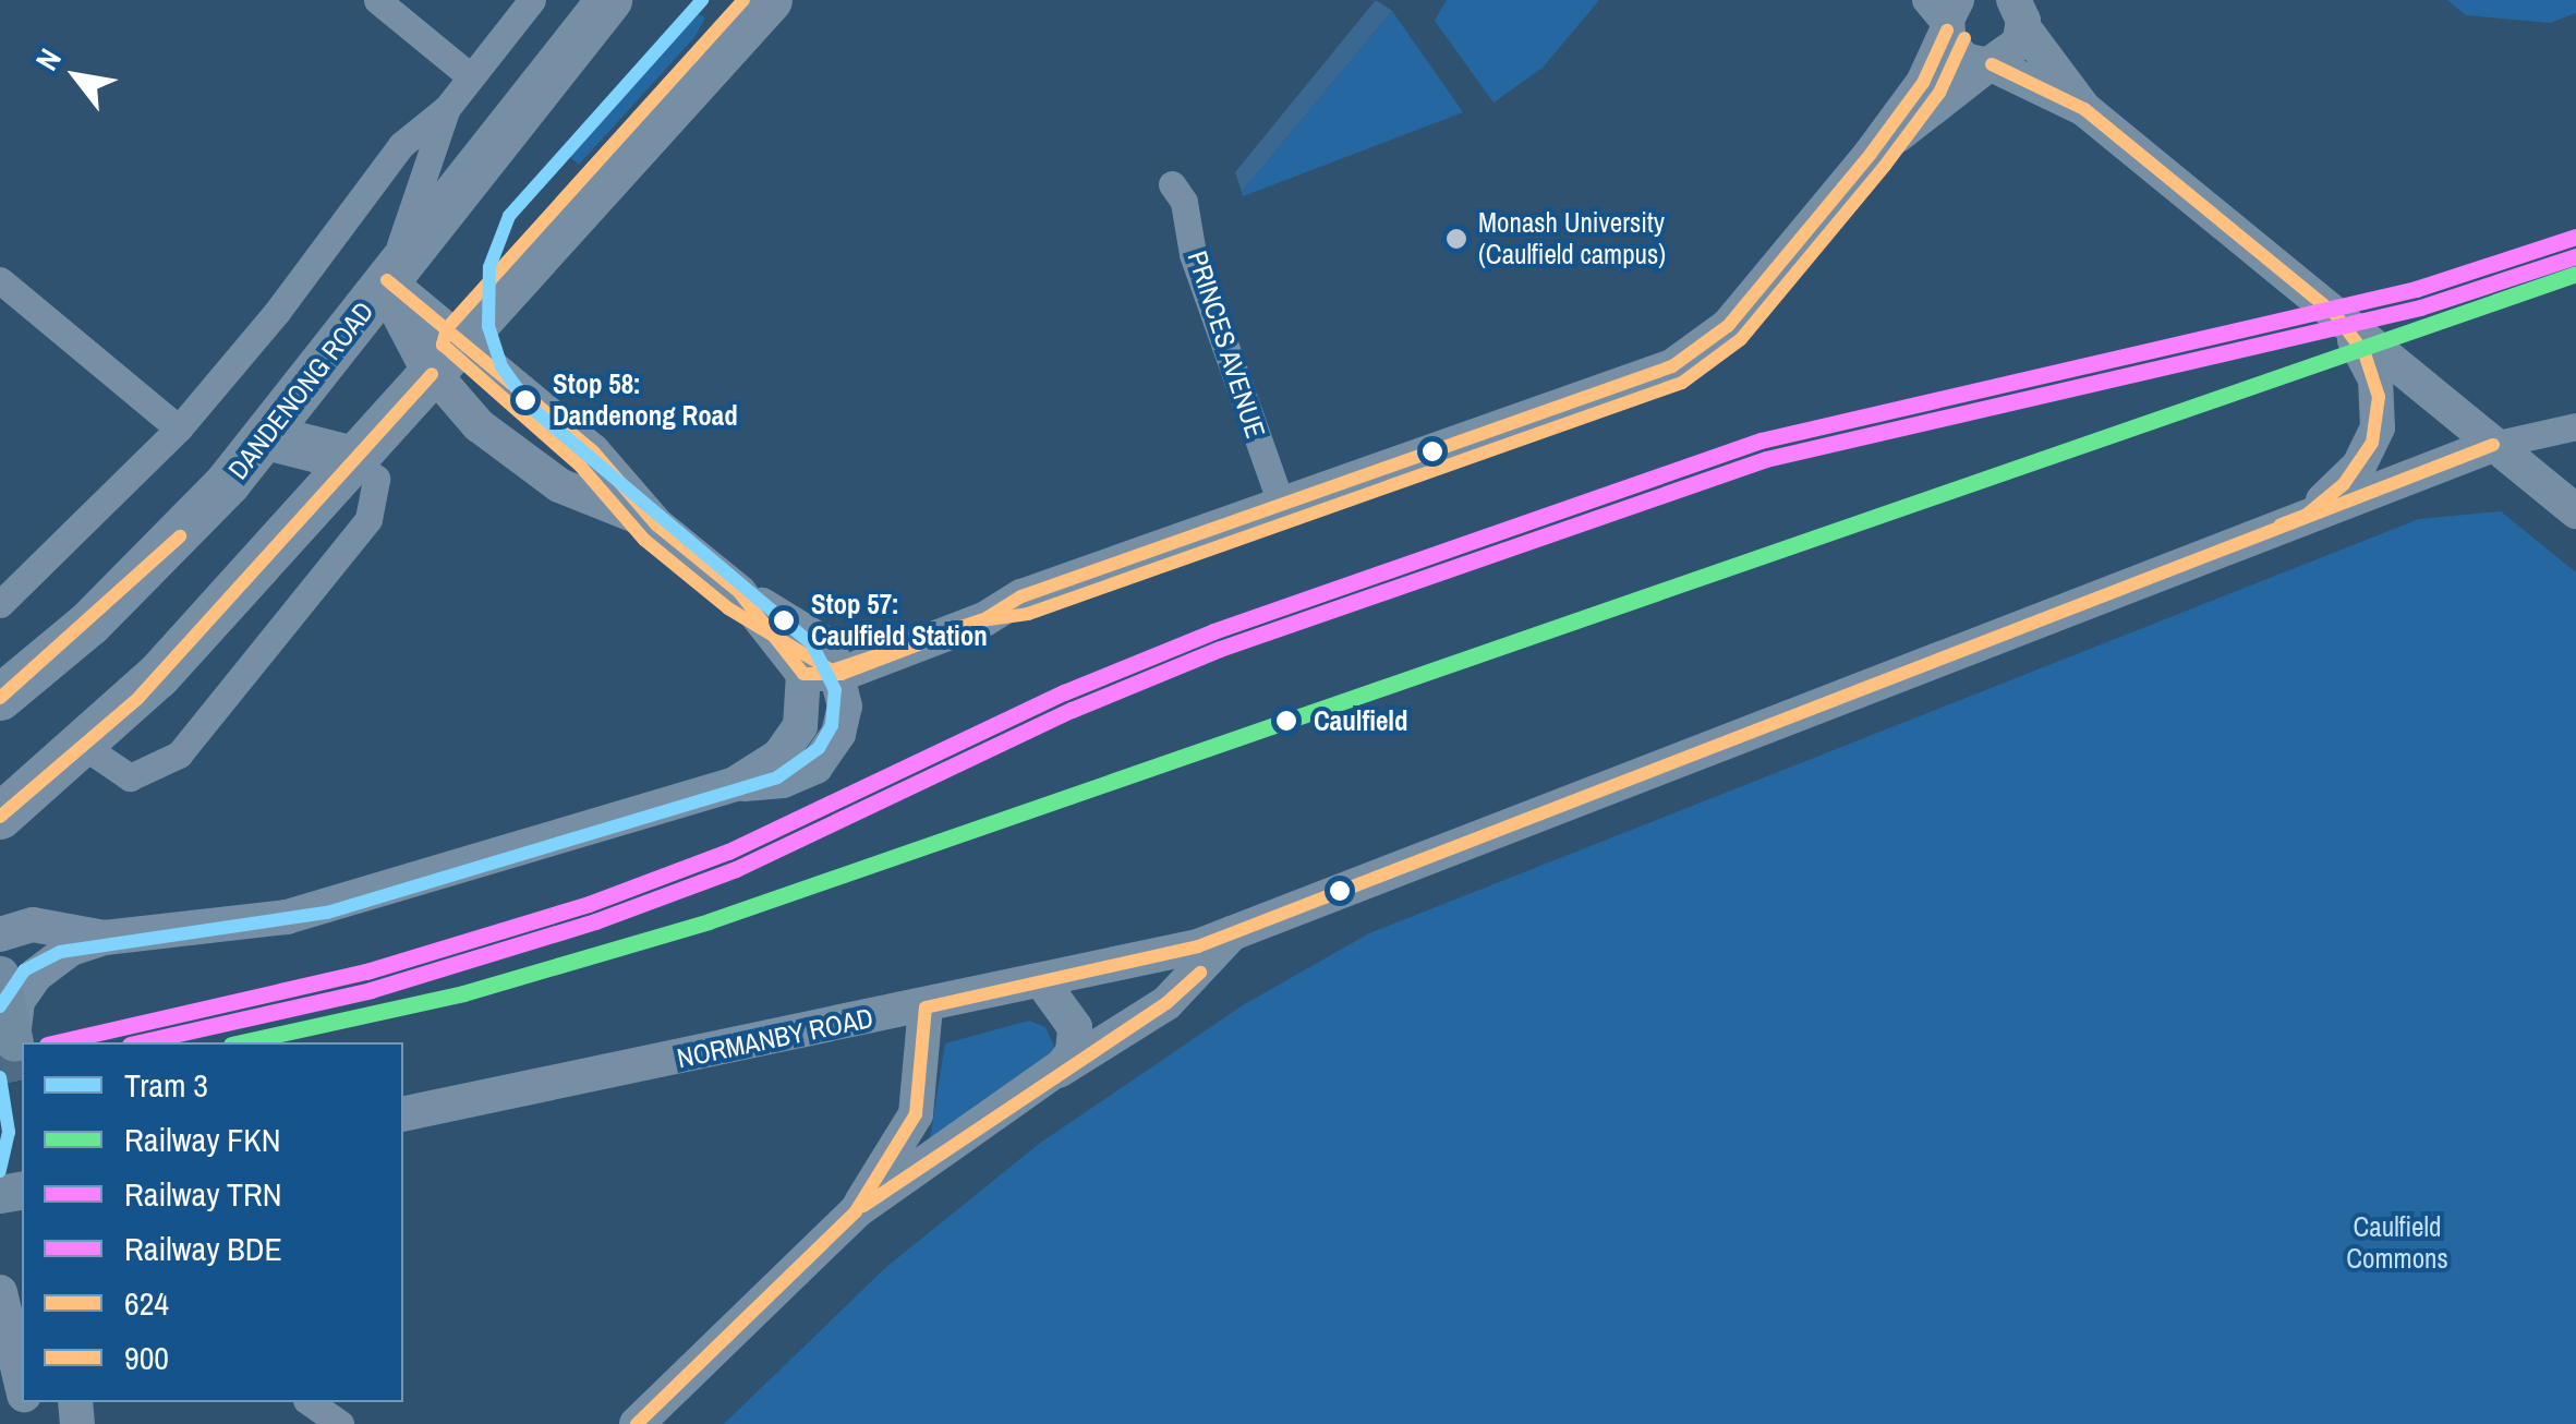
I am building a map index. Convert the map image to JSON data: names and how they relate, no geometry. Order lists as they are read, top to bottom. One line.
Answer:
{"streets":{"highway":["DANDENONG ROAD"],"street":["PRINCES AVENUE","NORMANBY ROAD"]},"parks":["Caulfield Commons"],"places":["Monash University (Caulfield campus)","Stop 58: Dandenong Road","Stop 57: Caulfield Station","Caulfield"],"lines":["tram line 3","transit line 900","transit line 624","rail line TRN","rail line BDE","rail line FKN"],"legend":["Tram 3","Railway FKN","Railway TRN","Railway BDE","624","900"],"north":"top left"}
